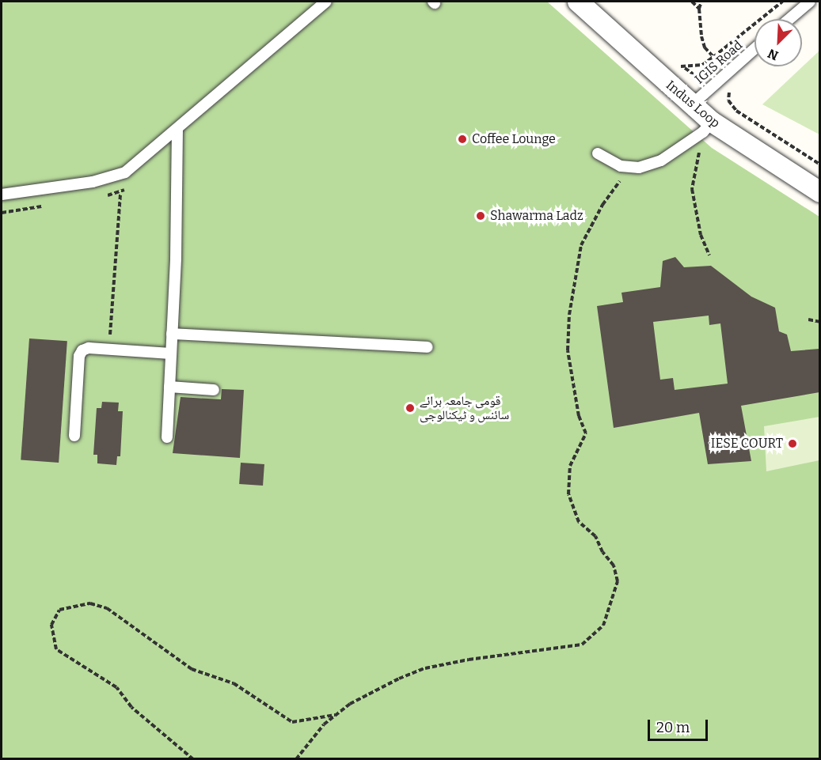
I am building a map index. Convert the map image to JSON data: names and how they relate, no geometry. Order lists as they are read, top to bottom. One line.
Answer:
{"streets":{"street":["Indus Loop"],"lane":["IGIS Road"]},"crossings":[["IGIS Road","Indus Loop"]],"places":["Coffee Lounge","Shawarma Ladz","قومی جامعہ برائے سائنس و ٹیکنالوجی","IESE COURT"],"scale_bar":"20 m","north":"bottom left"}
